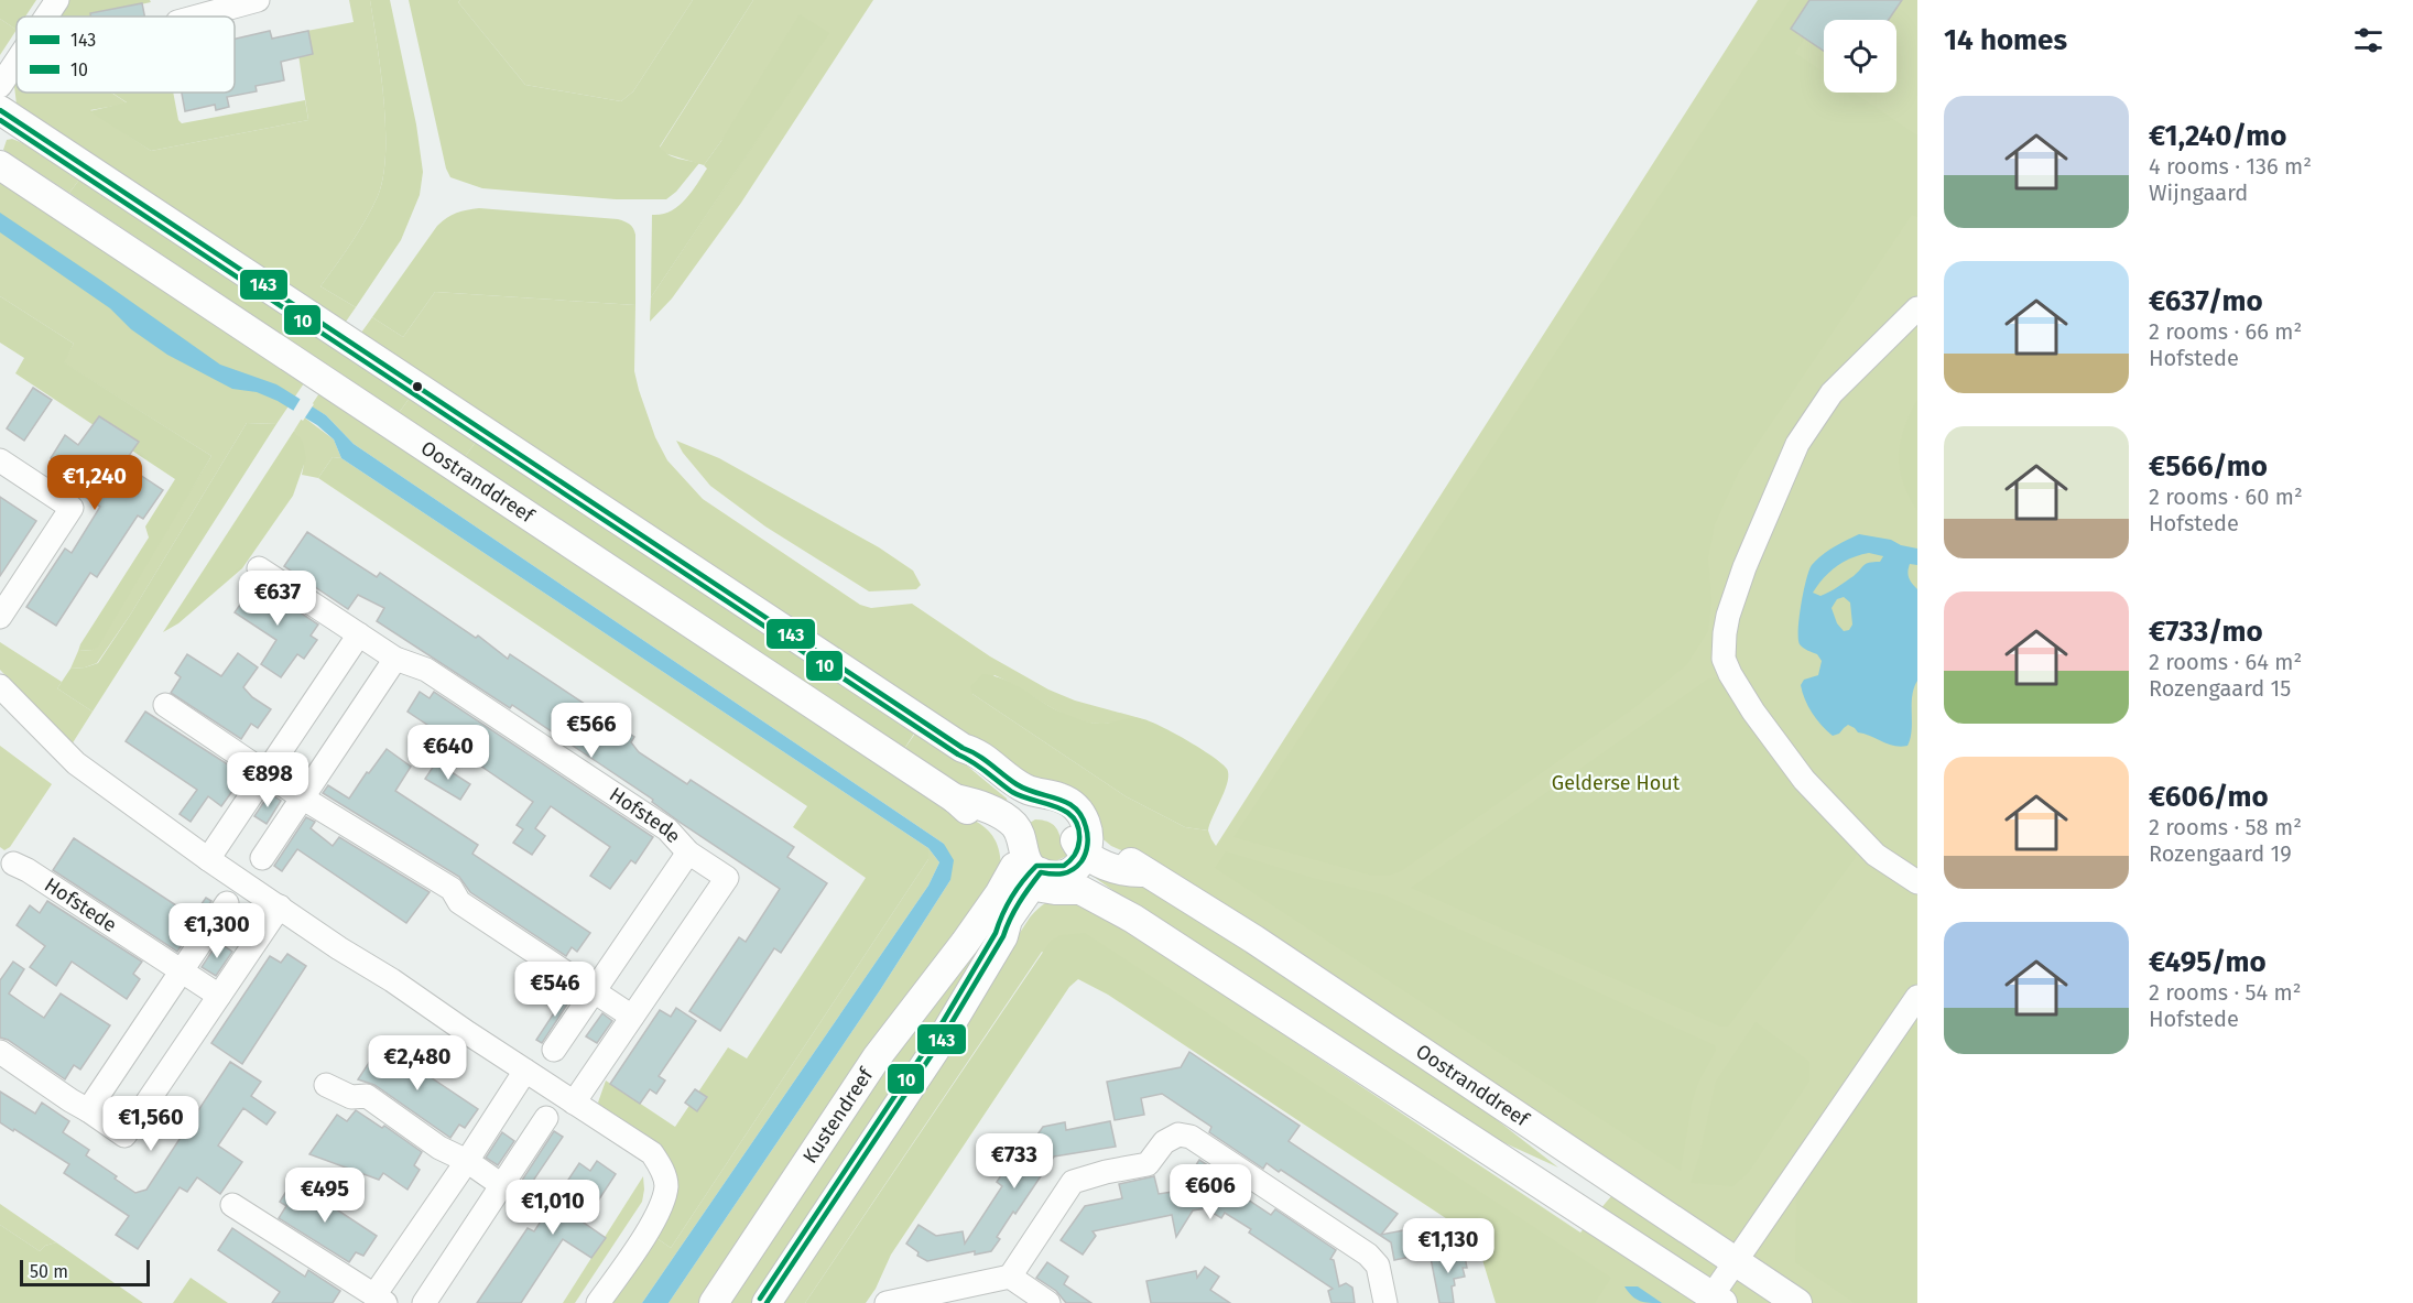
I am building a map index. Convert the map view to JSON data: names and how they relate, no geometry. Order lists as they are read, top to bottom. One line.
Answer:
{"streets":{"main road":["Oostranddreef","Kustendreef"],"street":["Hofstede"]},"crossings":[["Oostranddreef","Kustendreef"]],"parks":["Gelderse Hout"],"lines":["transit line 143","transit line 10"],"legend":["143","10"],"scale_bar":"50 m","page":{"heading":"14 homes","list":[{"name":"€1,240/mo","note":"4 rooms · 136 m² · Wijngaard"},{"name":"€637/mo","note":"2 rooms · 66 m² · Hofstede"},{"name":"€566/mo","note":"2 rooms · 60 m² · Hofstede"},{"name":"€733/mo","note":"2 rooms · 64 m² · Rozengaard 15"},{"name":"€606/mo","note":"2 rooms · 58 m² · Rozengaard 19"},{"name":"€495/mo","note":"2 rooms · 54 m² · Hofstede"}],"price":["€1,240","€637","€566","€640","€898","€1,300","€546","€2,480","€1,560","€733","€606","€495","€1,010","€1,130"],"scale":"50 m"}}
